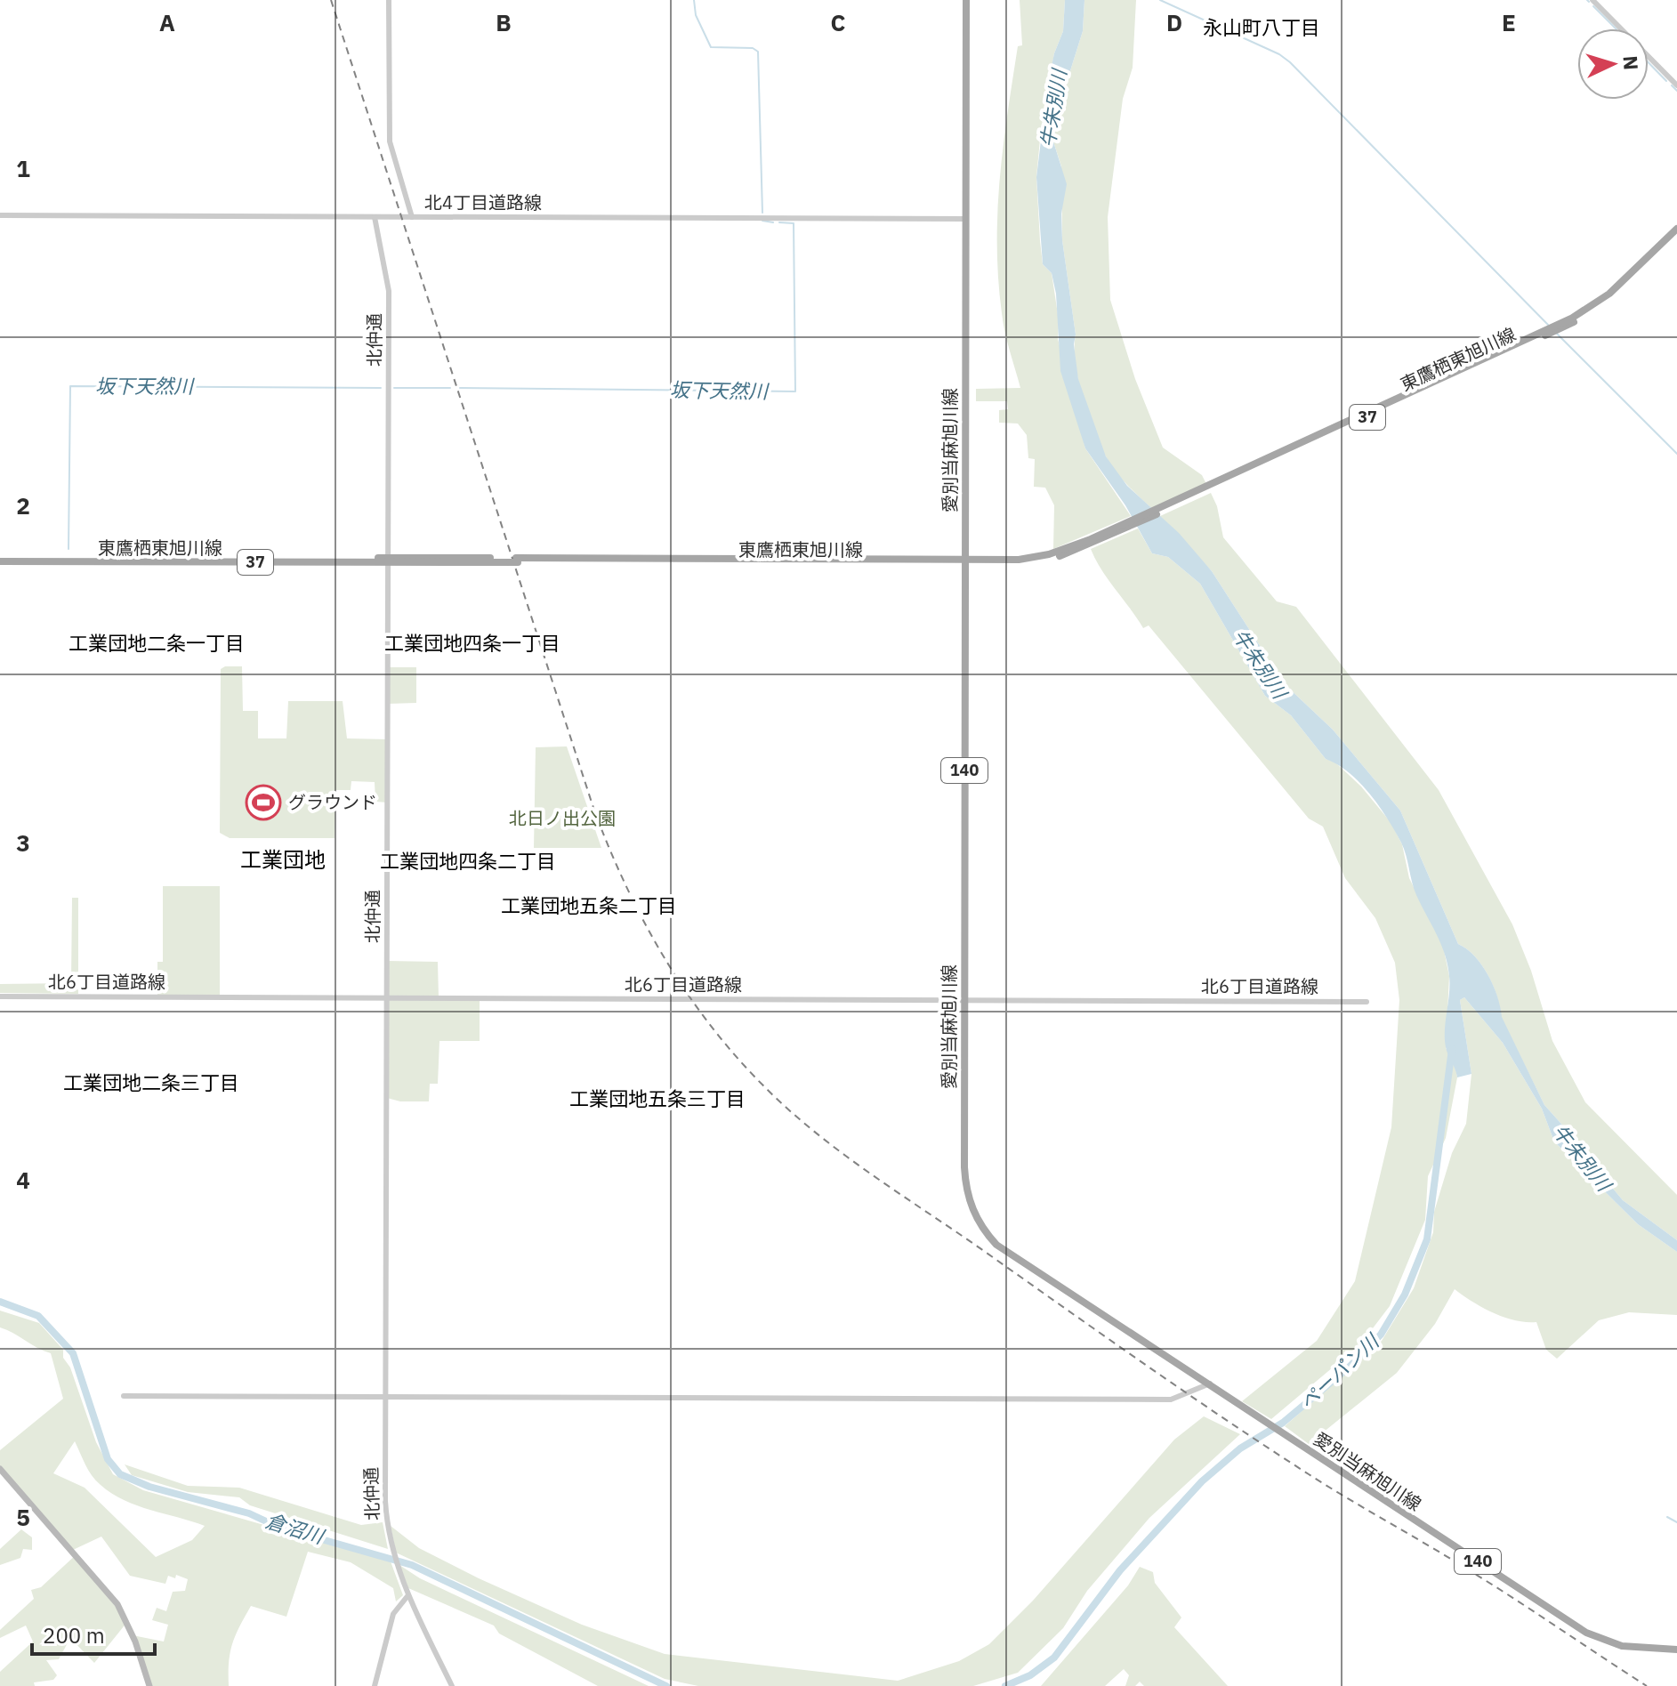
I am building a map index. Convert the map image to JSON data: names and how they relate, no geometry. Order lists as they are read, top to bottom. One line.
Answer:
{"streets":{"main road":["東鷹栖東旭川線","37","愛別当麻旭川線","140"],"street":["北4丁目道路線","北仲通","北6丁目道路線"]},"crossings":[["北4丁目道路線","北仲通"],["北4丁目道路線","愛別当麻旭川線"],["北仲通","東鷹栖東旭川線"],["北仲通","北6丁目道路線"],["東鷹栖東旭川線","愛別当麻旭川線"],["愛別当麻旭川線","北6丁目道路線"]],"districts":["永山町八丁目","工業団地二条一丁目","工業団地四条一丁目","工業団地","工業団地四条二丁目","工業団地五条二丁目","工業団地二条三丁目","工業団地五条三丁目"],"water":["牛朱別川","坂下天然川","ペーパン川","倉沼川"],"parks":["北日ノ出公園"],"places":{"sports":["グラウンド"]},"scale_bar":"200 m","north":"right","grid":{"columns":["A","B","C","D","E"],"rows":["1","2","3","4","5"]}}
